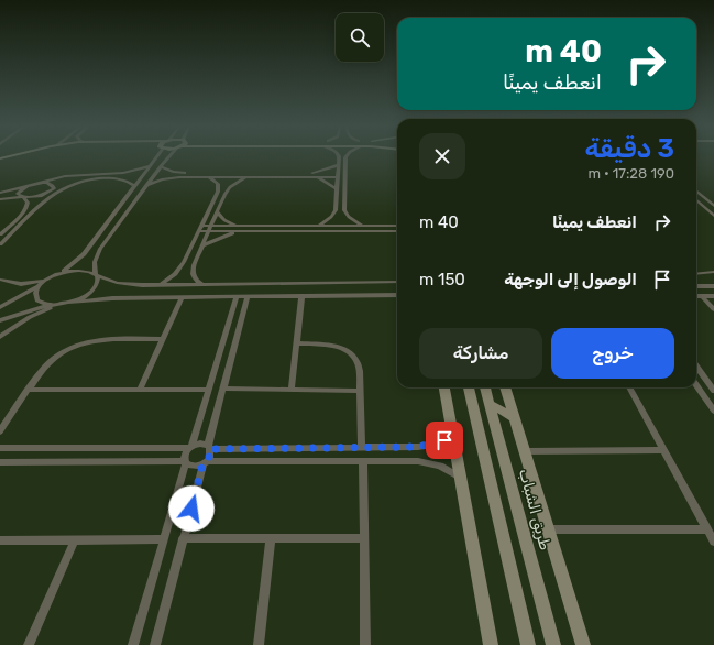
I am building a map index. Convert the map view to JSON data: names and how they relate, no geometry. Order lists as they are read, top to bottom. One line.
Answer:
{"streets":{"street":["طريق الشباب"]},"page":{"turn":["40 m","انعطف يمينًا"],"heading":["3 دقيقة","190 m · 17:28"],"list":[{"name":"انعطف يمينًا","value":"40 m"},{"name":"الوصول إلى الوجهة","value":"150 m"}],"buttons":["خروج","مشاركة"]}}
